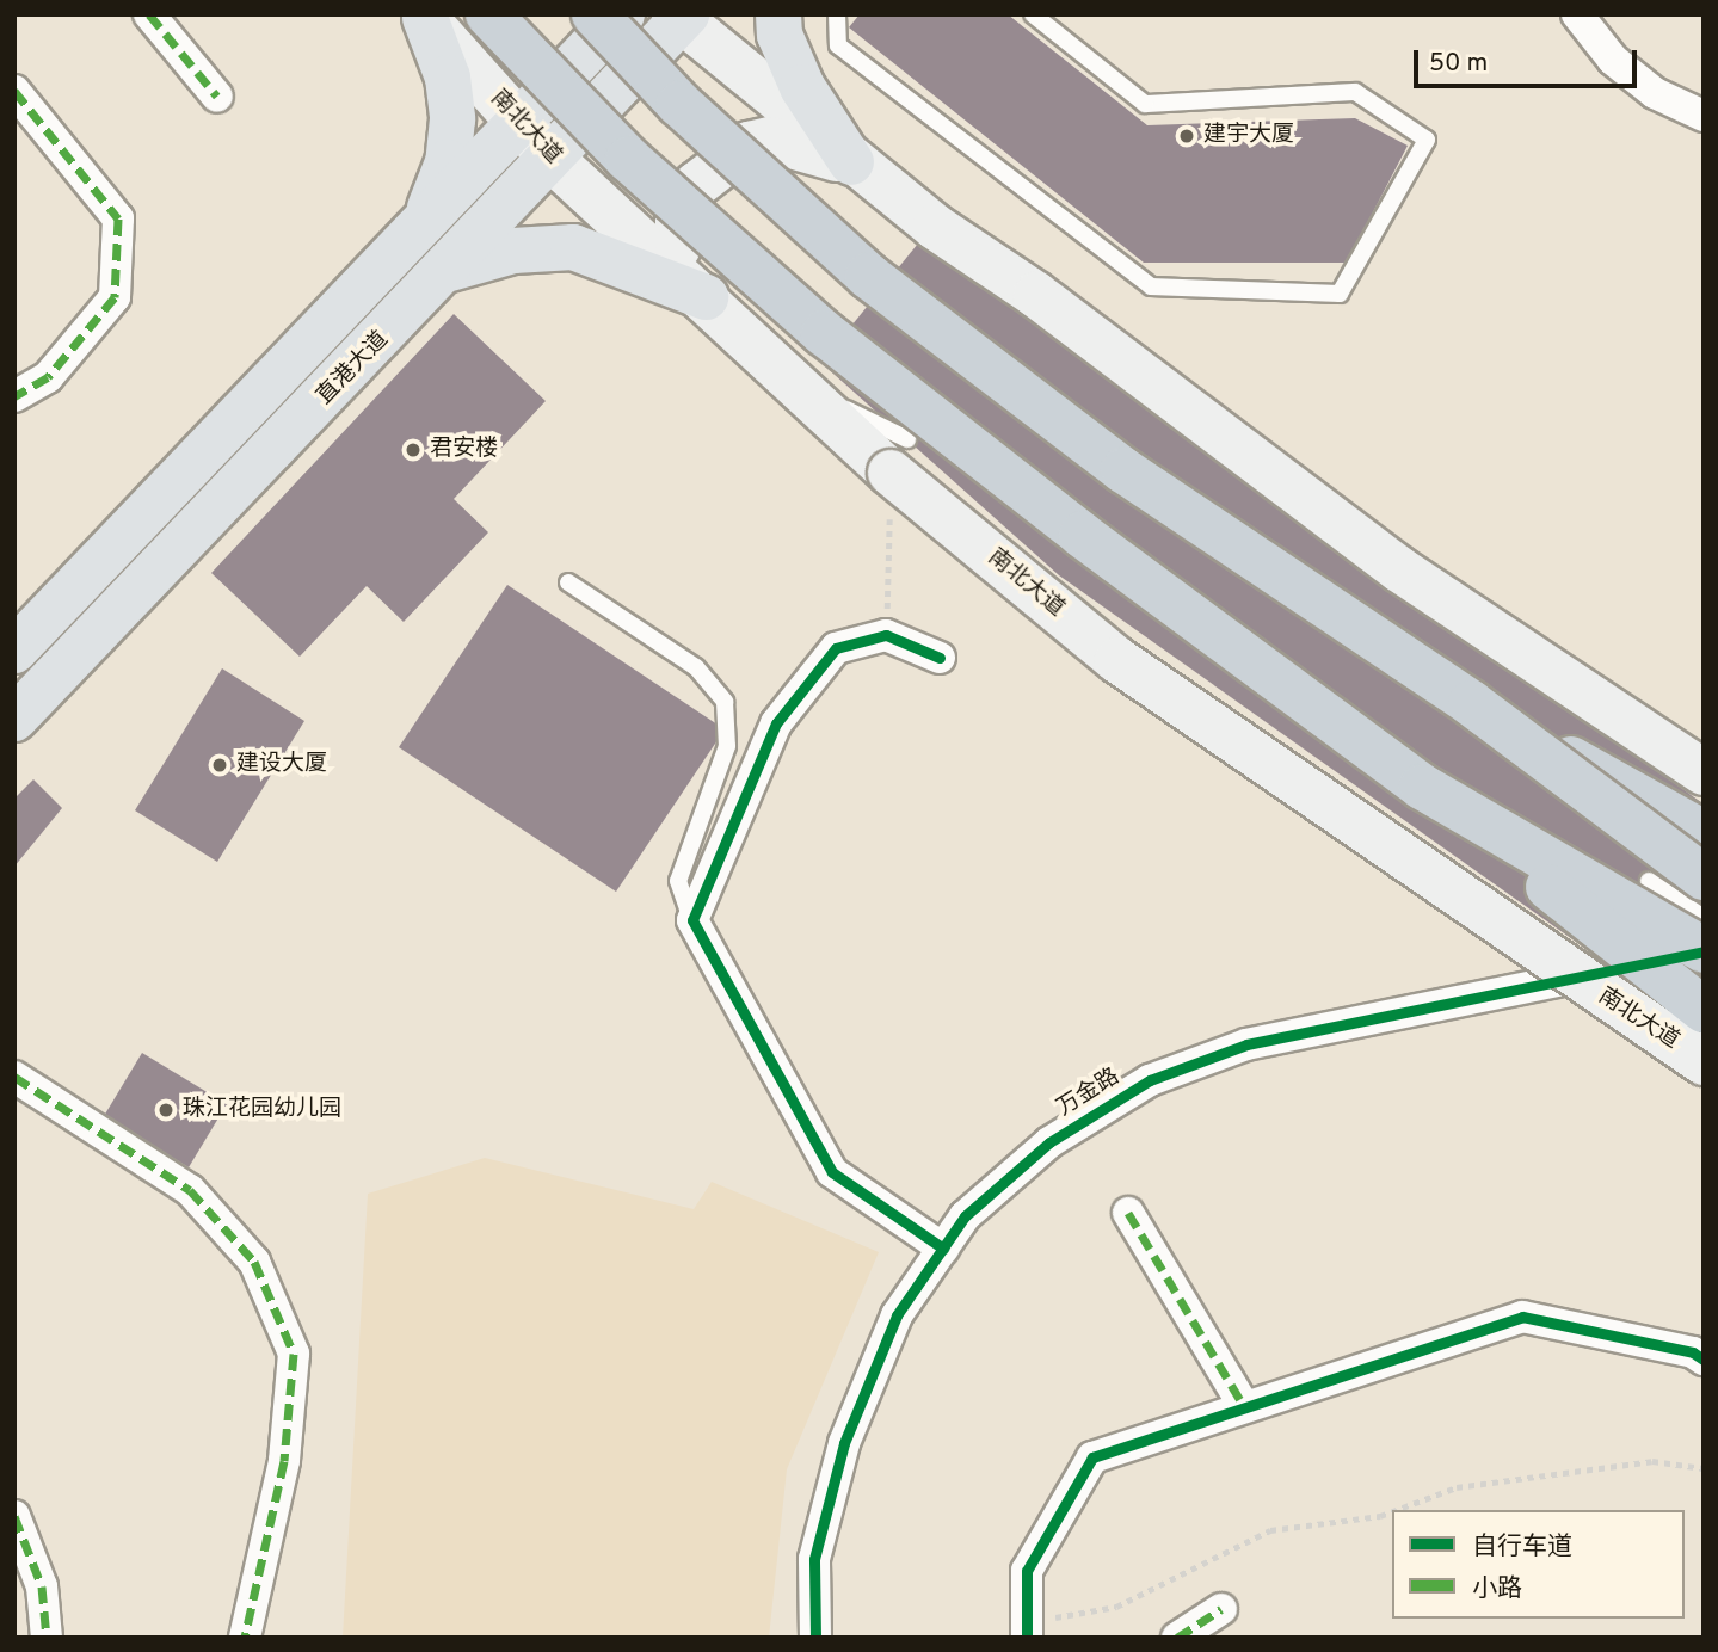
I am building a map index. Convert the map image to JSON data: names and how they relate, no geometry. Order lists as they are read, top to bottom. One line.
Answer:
{"streets":{"main road":["南北大道","直港大道"],"street":["万金路"]},"crossings":[["南北大道","直港大道"]],"places":["建宇大厦","君安楼","建设大厦","珠江花园幼儿园"],"legend":["自行车道","小路"],"scale_bar":"50 m"}
